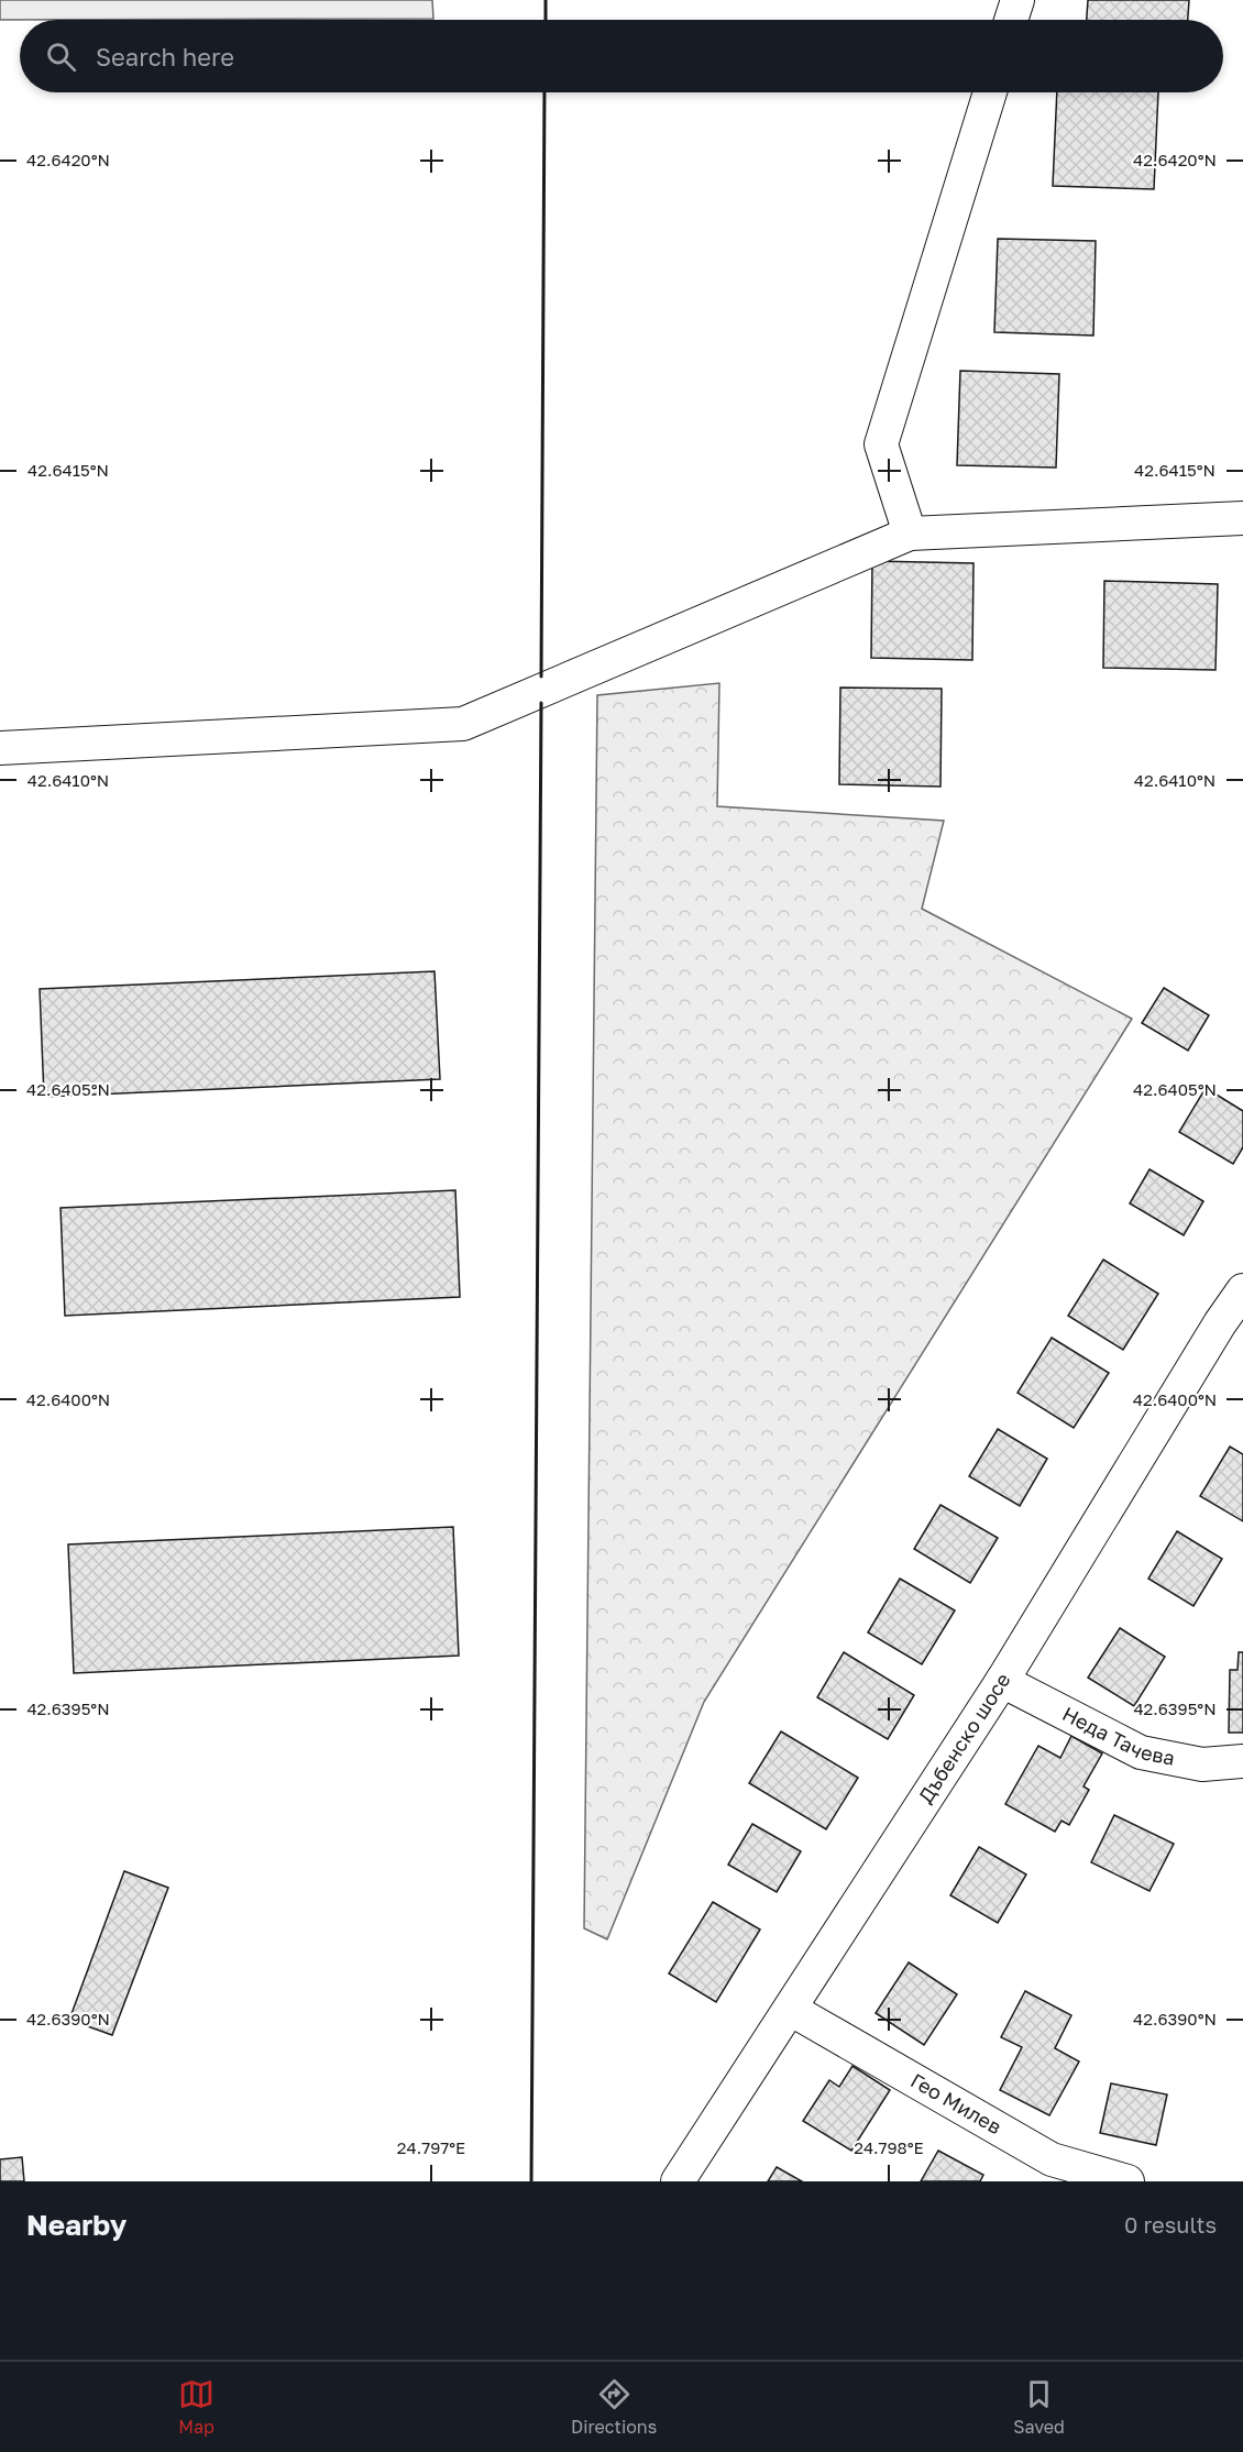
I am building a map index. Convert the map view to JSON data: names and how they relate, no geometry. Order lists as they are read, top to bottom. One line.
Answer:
{"streets":{"street":["Неда Тачева","Дъбенско шосе","Гео Милев"]},"crossings":[["Неда Тачева","Дъбенско шосе"],["Дъбенско шосе","Гео Милев"]],"page":{"search":"Search here","heading":["Nearby","0 results"],"nav":["Map","Directions","Saved"]},"coordinates":["42.6420°N","42.6415°N","42.6410°N","42.6405°N","42.6400°N","42.6395°N","42.6390°N","24.797°E","24.798°E"]}
